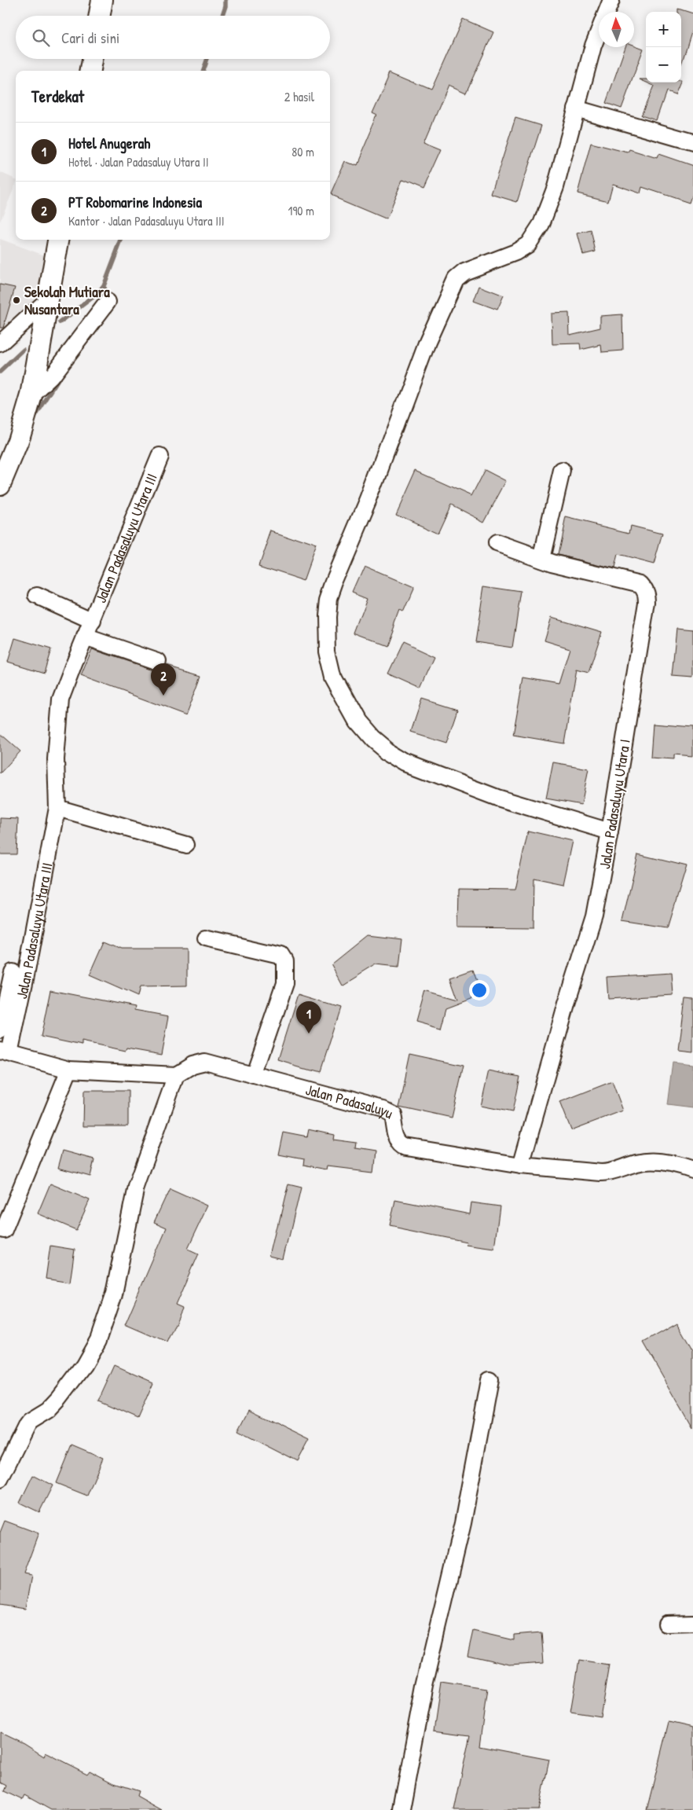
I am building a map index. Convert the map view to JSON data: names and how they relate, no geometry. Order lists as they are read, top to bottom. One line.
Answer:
{"streets":{"street":["Jalan Padasaluyu Utara III","Jalan Padasaluyu Utara I","Jalan Padasaluyu"]},"crossings":[["Jalan Padasaluyu Utara I","Jalan Padasaluyu"]],"places":["Sekolah Mutiara Nusantara"],"north":"top","page":{"map_buttons":["+","−"],"search":"Cari di sini","heading":["Terdekat","2 hasil"],"list":[{"mark":"1","name":"Hotel Anugerah","note":"Hotel · Jalan Padasaluy Utara II","value":"80 m"},{"mark":"2","name":"PT Robomarine Indonesia","note":"Kantor · Jalan Padasaluyu Utara III","value":"190 m"}],"pins":["2","1"]}}
